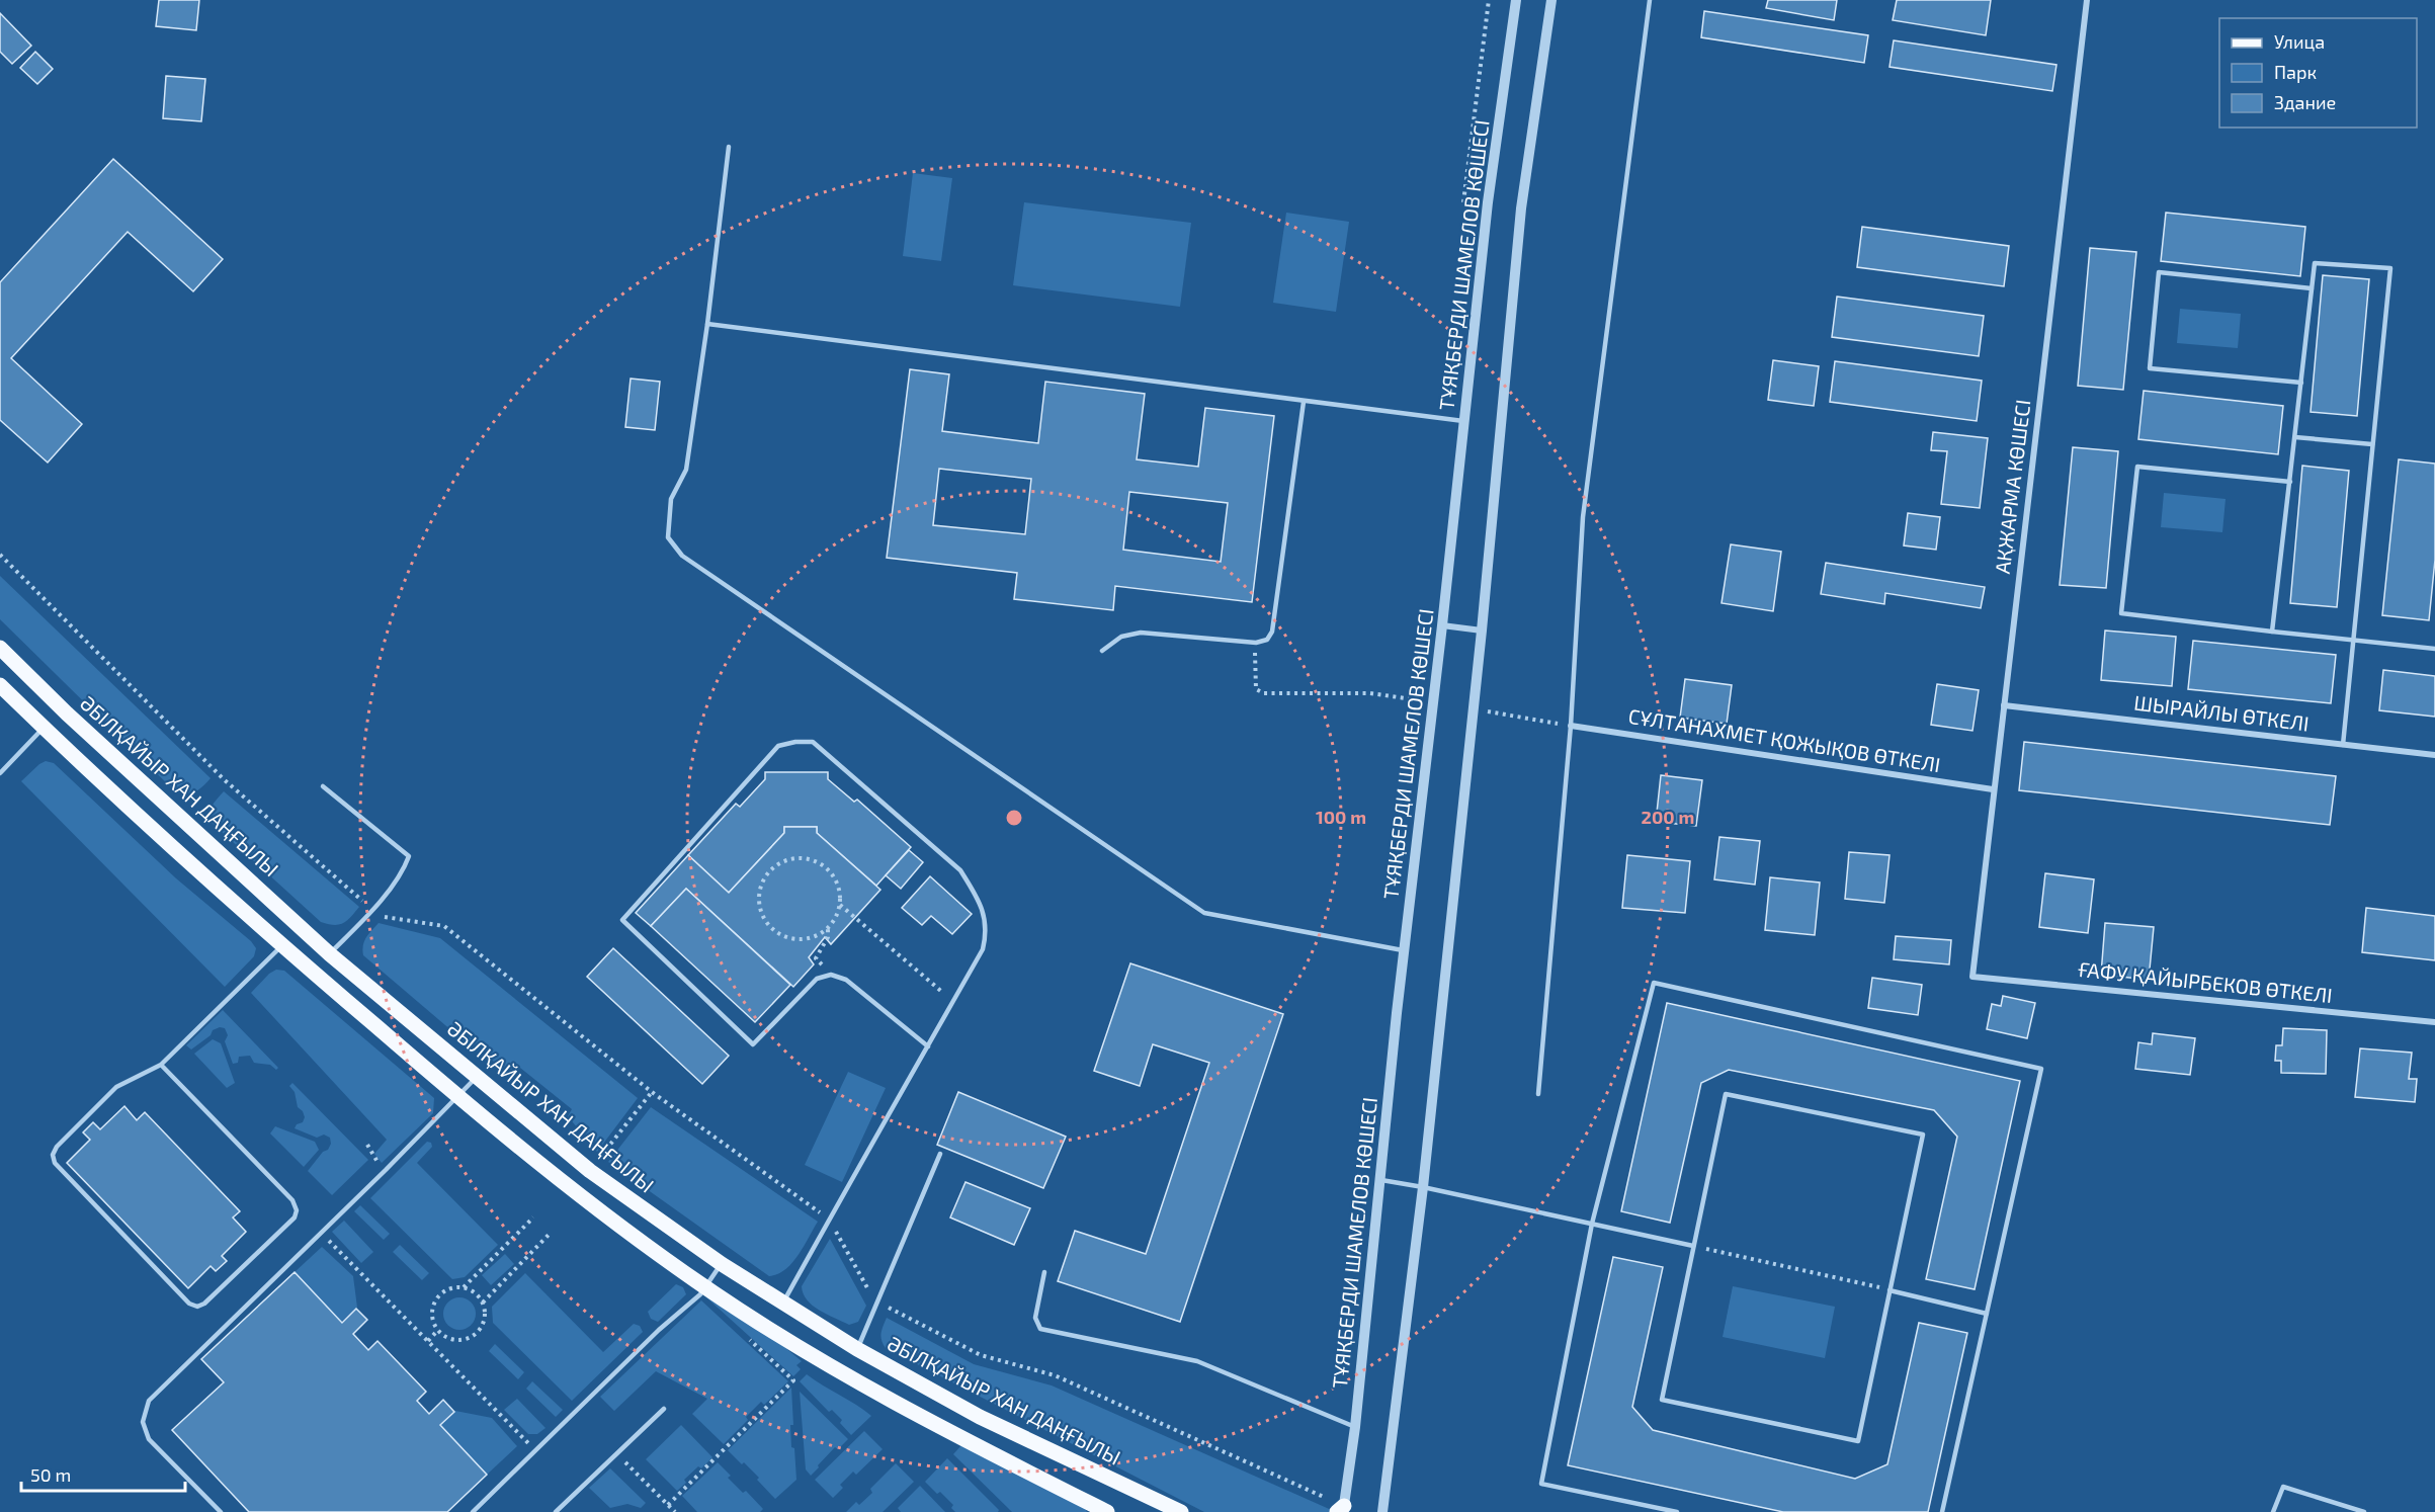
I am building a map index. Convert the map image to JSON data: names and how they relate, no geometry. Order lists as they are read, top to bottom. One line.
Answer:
{"streets":{"main road":["ӘБІЛҚАЙЫР ХАН ДАҢҒЫЛЫ"],"street":["ТҰЯҚБЕРДИ ШАМЕЛОВ КӨШЕСІ","АҚЖАРМА КӨШЕСІ","ШЫРАЙЛЫ ӨТКЕЛІ","СҰЛТАНАХМЕТ ҚОЖЫҚОВ ӨТКЕЛІ","ҒАФУ ҚАЙЫРБЕКОВ ӨТКЕЛІ"]},"crossings":[["АҚЖАРМА КӨШЕСІ","ШЫРАЙЛЫ ӨТКЕЛІ"],["АҚЖАРМА КӨШЕСІ","СҰЛТАНАХМЕТ ҚОЖЫҚОВ ӨТКЕЛІ"],["АҚЖАРМА КӨШЕСІ","ҒАФУ ҚАЙЫРБЕКОВ ӨТКЕЛІ"]],"legend":["Улица","Парк","Здание"],"scale_bar":"50 m","rings":["100 m","200 m"]}
